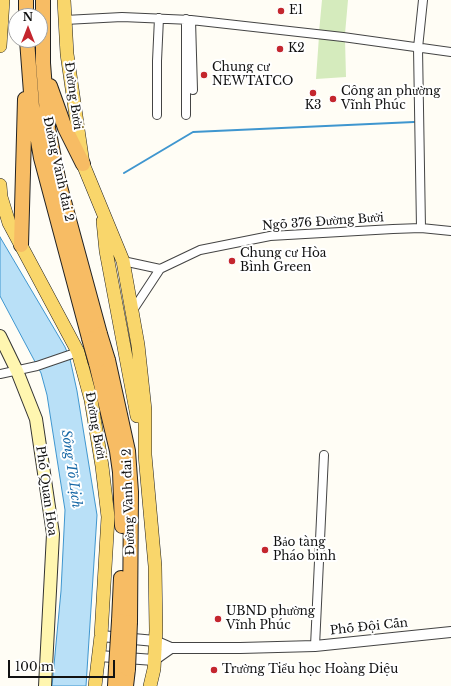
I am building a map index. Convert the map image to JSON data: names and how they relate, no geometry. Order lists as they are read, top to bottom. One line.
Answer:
{"streets":{"highway":["Đường Vành đai 2"],"main road":["Đường Bưởi","Phố Quan Hoa"],"street":["Ngõ 376 Đường Bưởi","Phố Đội Cấn"]},"crossings":[["Đường Bưởi","Phố Đội Cấn"]],"water":["Sông Tô Lịch"],"places":["E1","K2","Chung cư NEWTATCO","K3","Công an phường Vĩnh Phúc","Chung cư Hòa Bình Green","Bảo tàng Pháo binh","UBND phường Vĩnh Phúc","Trường Tiểu học Hoàng Diệu"],"scale_bar":"100 m","north":"top"}
